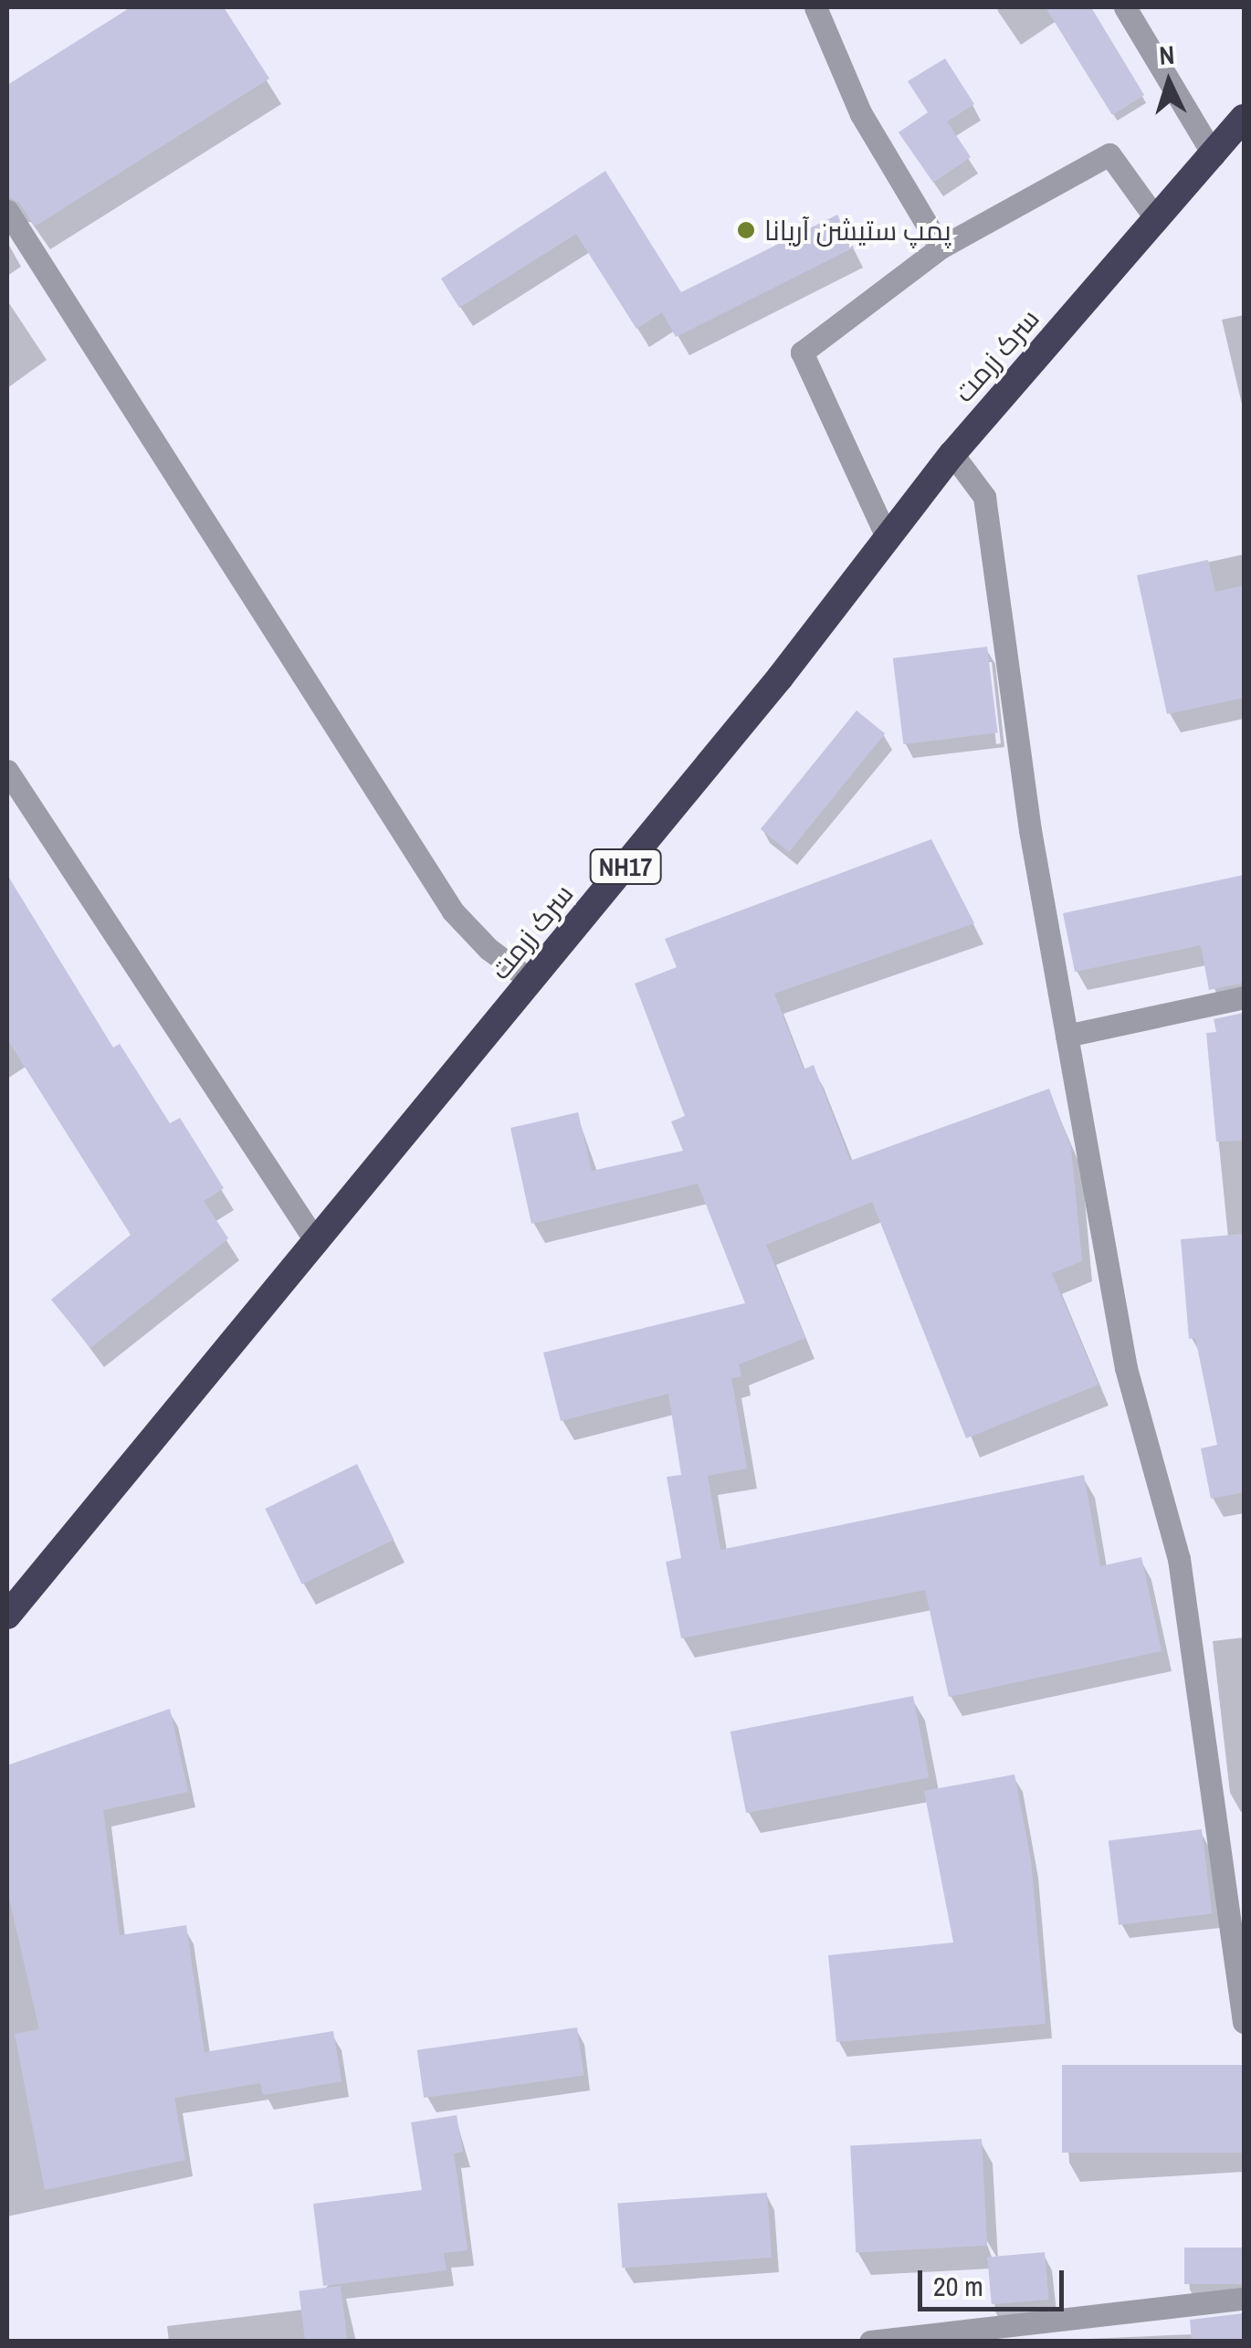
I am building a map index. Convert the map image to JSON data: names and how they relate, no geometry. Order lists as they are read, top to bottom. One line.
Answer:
{"streets":{"highway":["سرک زرمت","NH17"]},"places":["پمپ ستیشن آریانا"],"scale_bar":"20 m","north":"top"}
